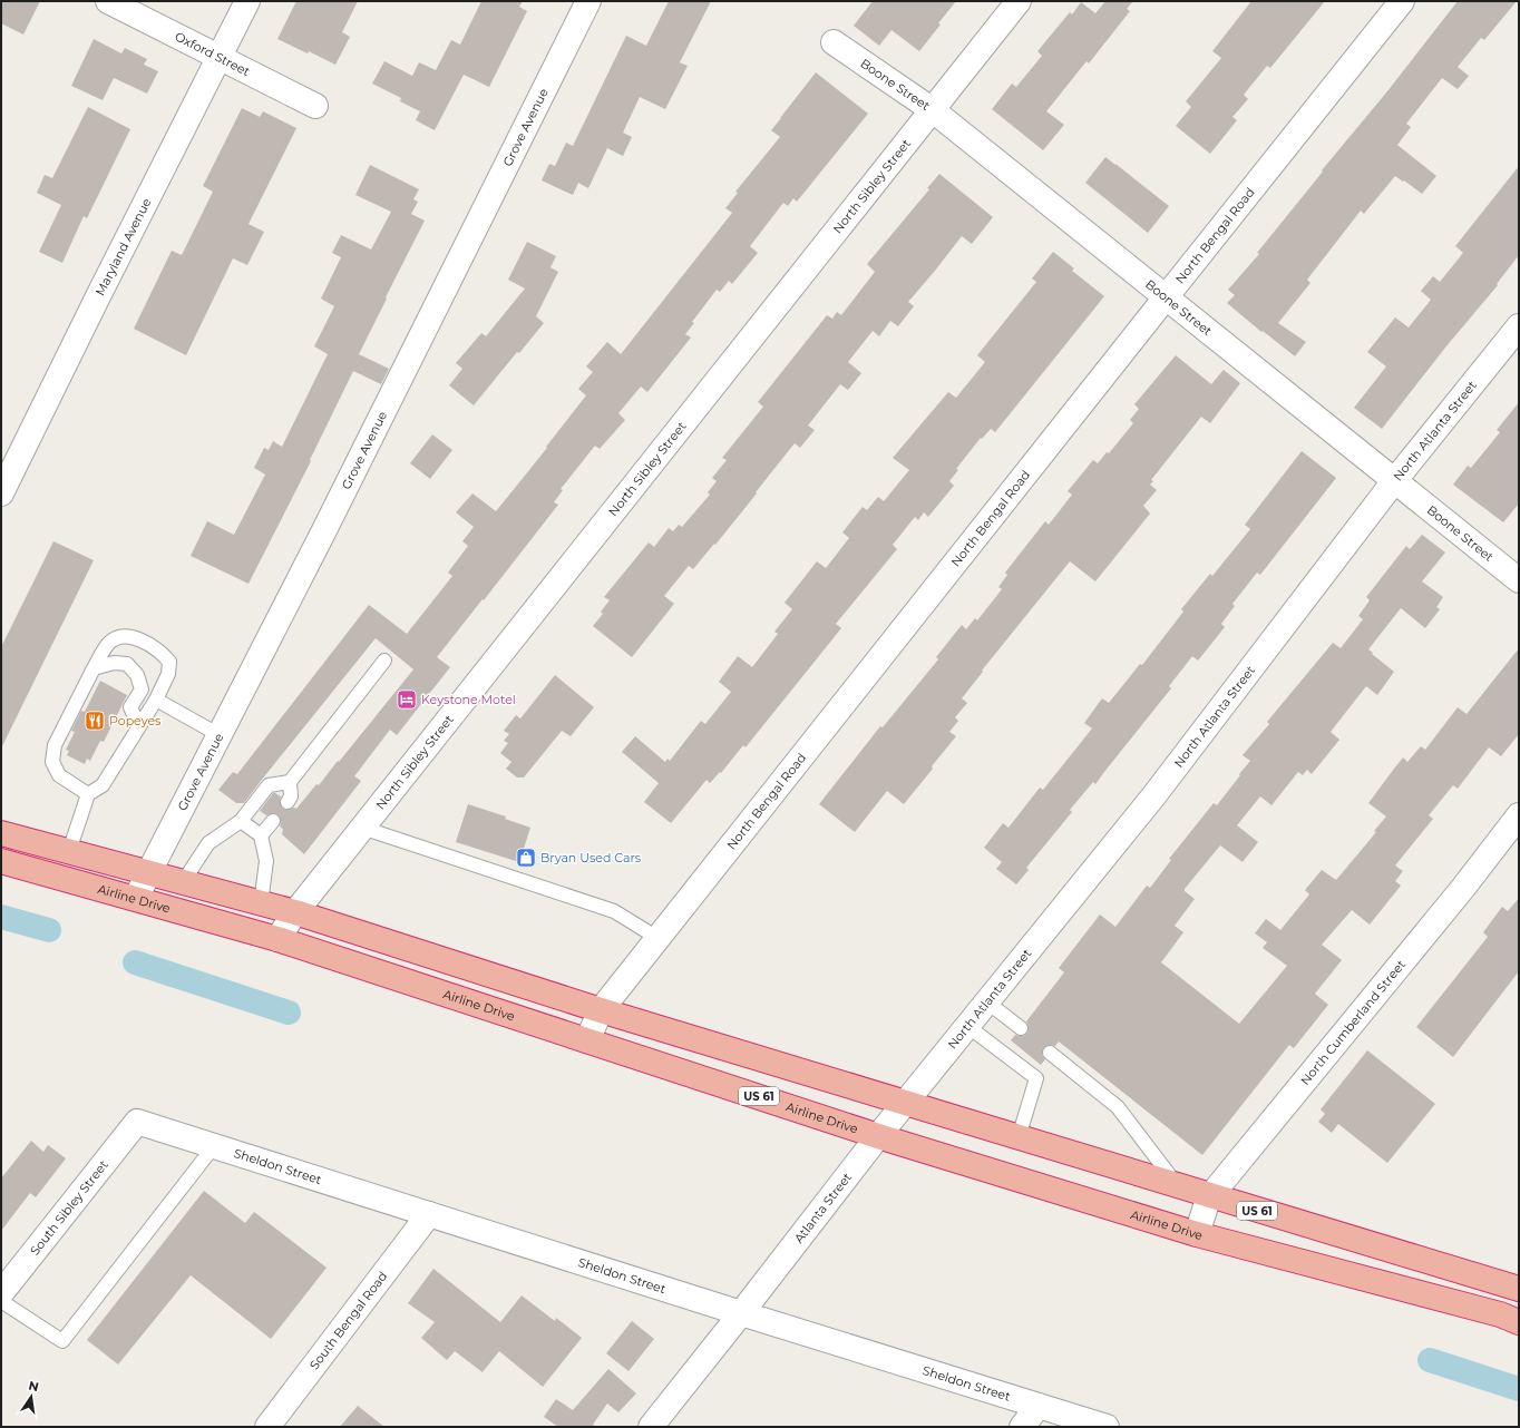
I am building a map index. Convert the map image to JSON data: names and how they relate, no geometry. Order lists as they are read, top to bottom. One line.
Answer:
{"streets":{"highway":["Airline Drive","US 61"],"street":["Oxford Street","Boone Street","Grove Avenue","North Sibley Street","North Bengal Road","Maryland Avenue","North Atlanta Street","North Cumberland Street","Sheldon Street","South Sibley Street","Atlanta Street","South Bengal Road"]},"crossings":[["Oxford Street","Maryland Avenue"],["Boone Street","North Sibley Street"],["Boone Street","North Bengal Road"],["Boone Street","North Atlanta Street"],["Grove Avenue","Airline Drive"],["Grove Avenue","US 61"],["North Sibley Street","Airline Drive"],["North Sibley Street","US 61"],["North Bengal Road","Airline Drive"],["North Bengal Road","US 61"],["North Atlanta Street","US 61"],["North Atlanta Street","Atlanta Street"],["Airline Drive","North Cumberland Street"],["Airline Drive","Atlanta Street"],["North Cumberland Street","US 61"],["US 61","Atlanta Street"],["Sheldon Street","South Sibley Street"],["Sheldon Street","Atlanta Street"],["Sheldon Street","South Bengal Road"]],"places":{"hotel":["Keystone Motel"],"restaurant":["Popeyes"],"shop":["Bryan Used Cars"]},"north":"top"}
